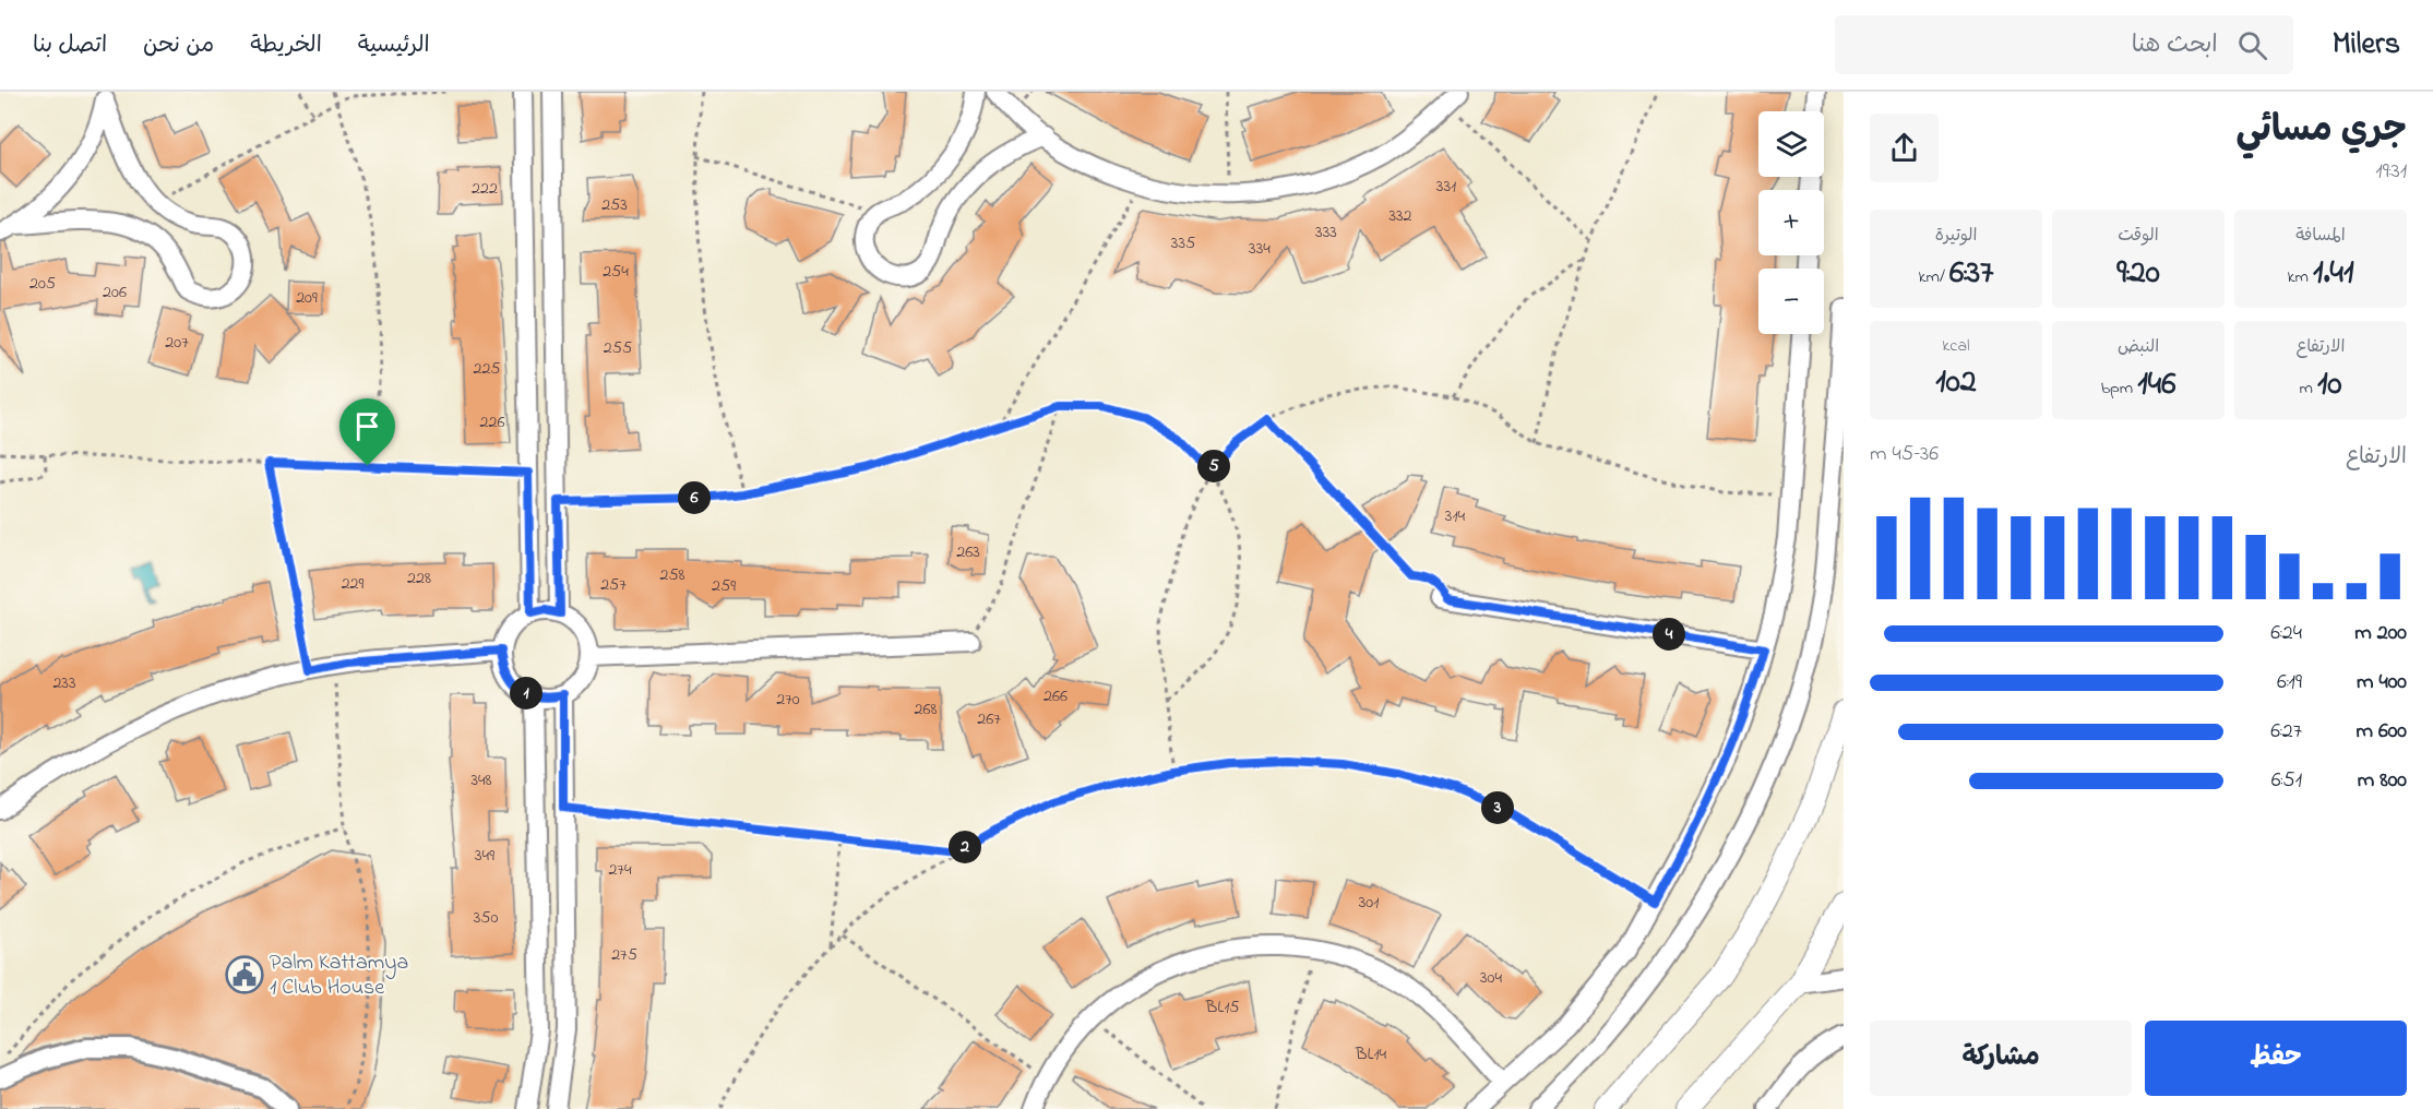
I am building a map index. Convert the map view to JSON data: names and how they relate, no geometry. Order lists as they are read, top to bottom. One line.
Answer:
{"places":{"public building":["Palm Kattamya 1 Club House"]},"house_numbers":["331","222","253","332","333","335","334","254","205","206","209","207","255","225","226","314","263","258","228","229","257","259","233","266","270","268","267","348","349","274","301","350","275","304","BL15","BL14"],"page":{"header":"Milers","search":"ابحث هنا","nav":["الرئيسية","الخريطة","من نحن","اتصل بنا"],"heading":["جري مسائي","19:31"],"map_buttons":["+","−"],"stats":[["المسافة","1.41 km"],["الوقت","9:20"],["الوتيرة","6:37 /km"],["الارتفاع","10 m"],["النبض","146 bpm"],["kcal","102"]],"chart":["الارتفاع","36–45 m"],"pins":["5","6","4","1","3","2"],"list":[{"name":"200 m","note":"6:24"},{"name":"400 m","note":"6:19"},{"name":"600 m","note":"6:27"},{"name":"800 m","note":"6:51"}],"buttons":["حفظ","مشاركة"]}}
